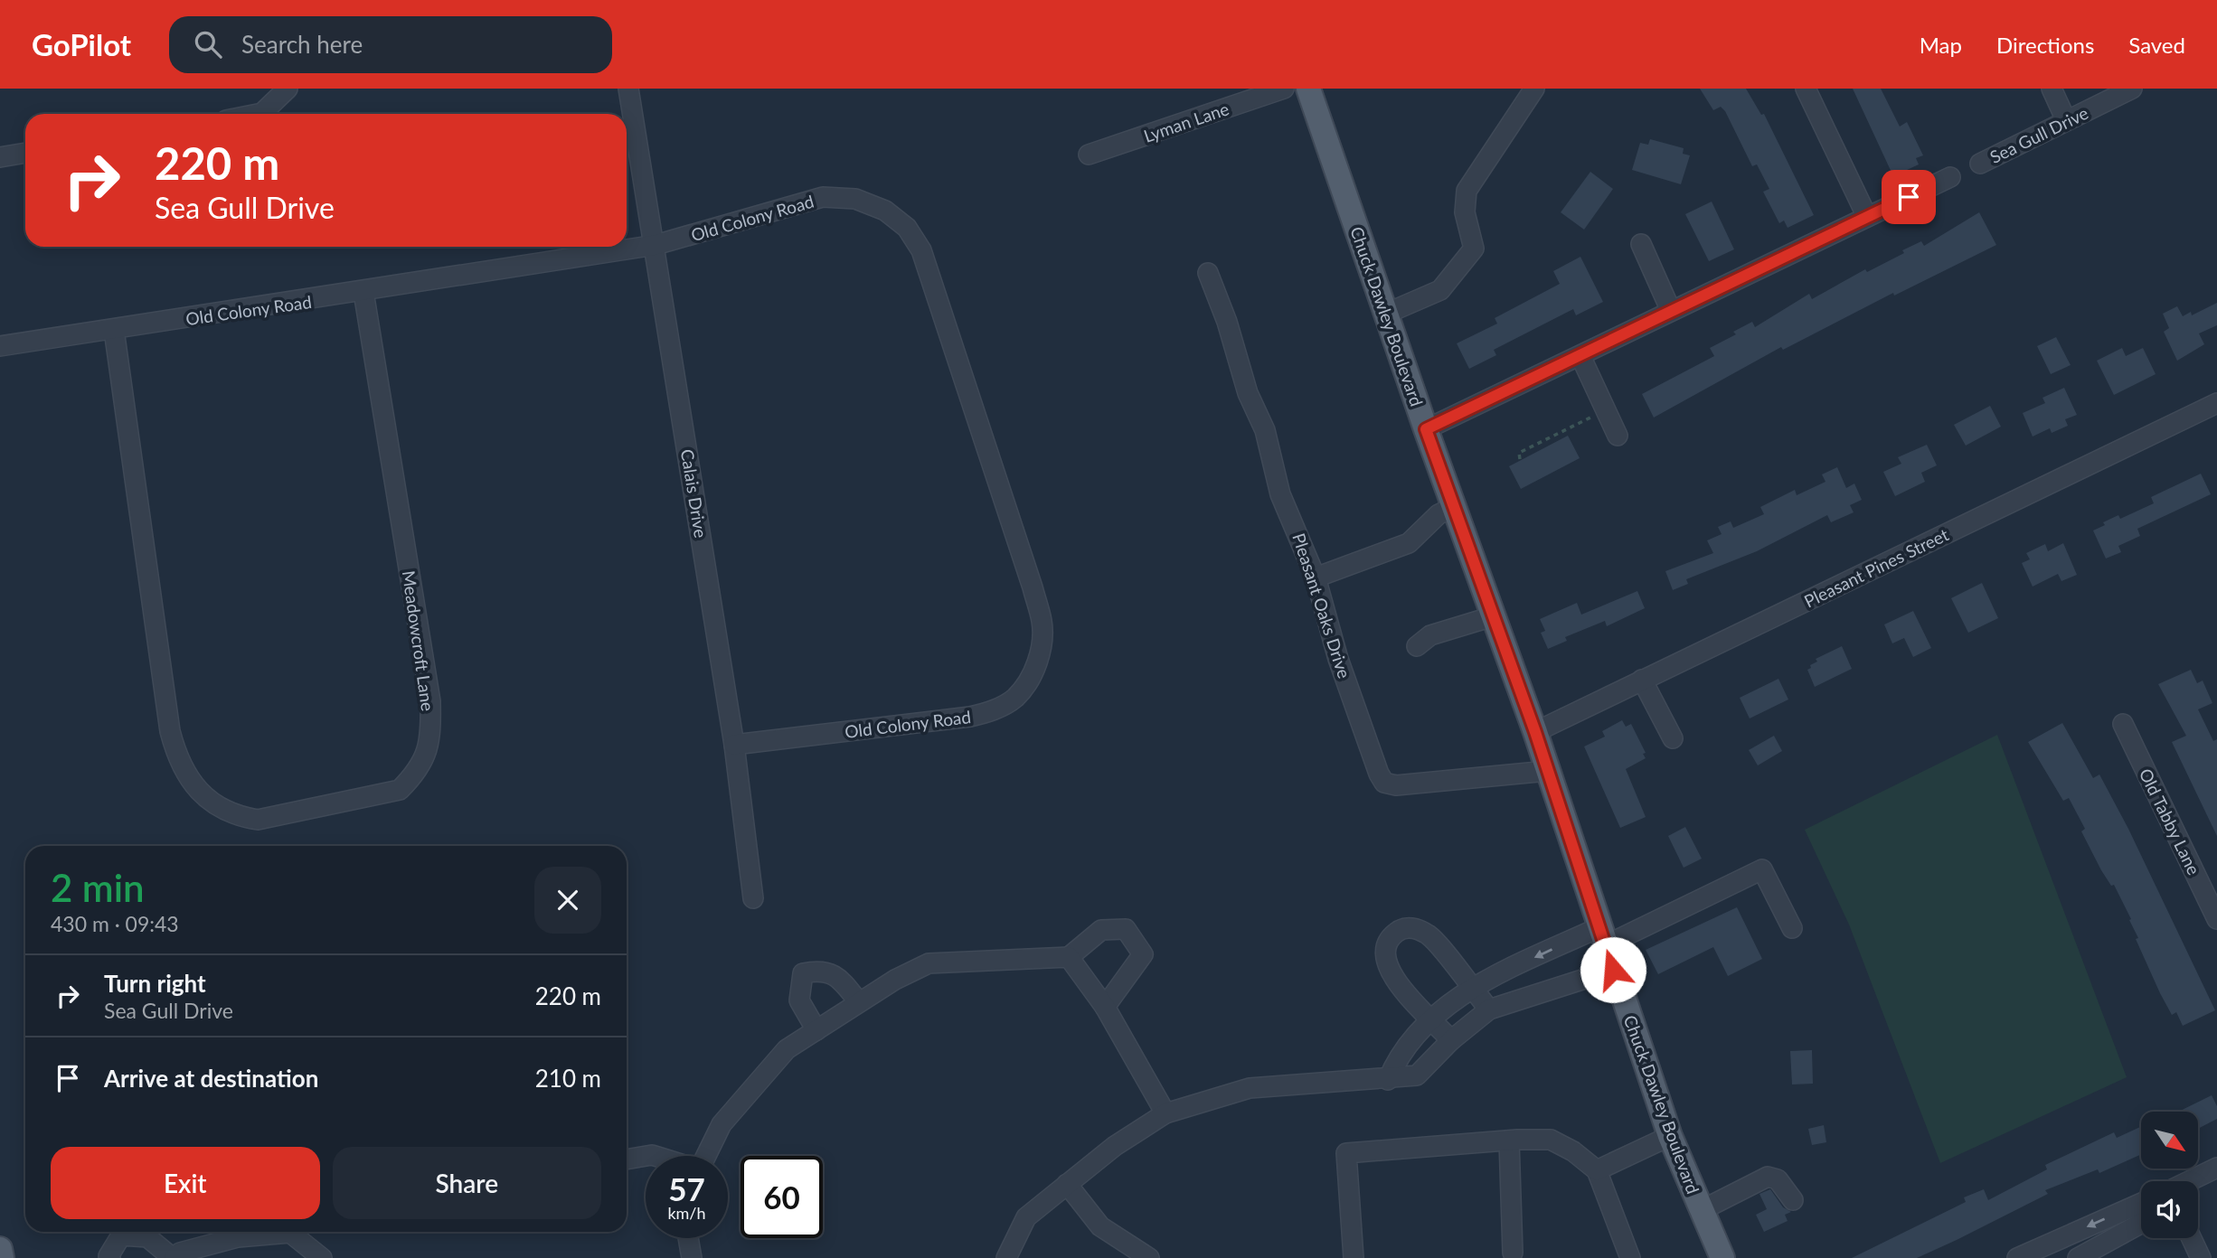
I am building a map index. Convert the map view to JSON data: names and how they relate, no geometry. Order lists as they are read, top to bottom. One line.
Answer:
{"streets":{"main road":["Chuck Dawley Boulevard"],"street":["Lyman Lane","Sea Gull Drive","Old Colony Road","Calais Drive","Pleasant Pines Street","Pleasant Oaks Drive","Meadowcroft Lane","Old Tabby Lane"]},"crossings":[["Old Colony Road","Calais Drive"],["Old Colony Road","Meadowcroft Lane"],["Chuck Dawley Boulevard","Pleasant Pines Street"],["Chuck Dawley Boulevard","Pleasant Oaks Drive"]],"north":"bottom right","page":{"header":"GoPilot","search":"Search here","nav":["Map","Directions","Saved"],"turn":["220 m","Sea Gull Drive"],"heading":["2 min","430 m · 09:43"],"list":[{"name":"Turn right","note":"Sea Gull Drive","value":"220 m"},{"name":"Arrive at destination","value":"210 m"}],"buttons":["Exit","Share"],"speed":"57 km/h","limit":"60"}}
